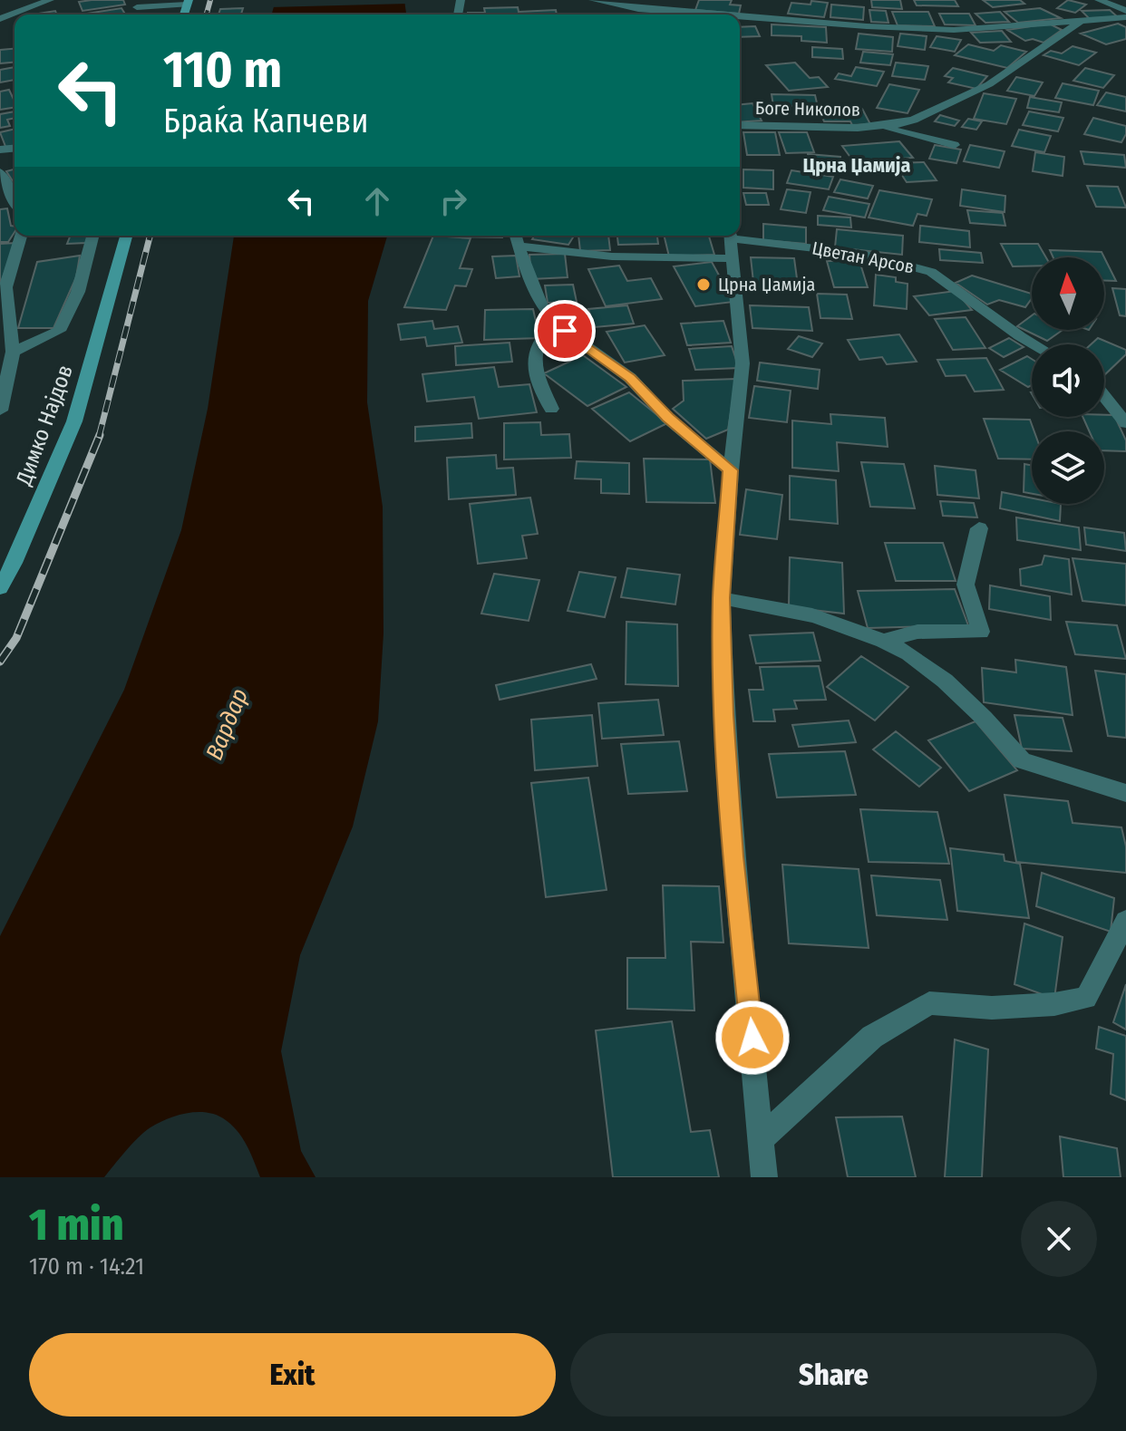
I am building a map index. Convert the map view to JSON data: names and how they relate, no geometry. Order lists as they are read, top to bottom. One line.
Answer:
{"streets":{"main road":["Димко Најдов"],"street":["Боге Николов","Цветан Арсов"]},"districts":["Црна Џамија"],"water":["Вардар"],"places":["Црна Џамија"],"north":"top","page":{"turn":["110 m","Браќа Капчеви"],"heading":["1 min","170 m · 14:21"],"buttons":["Exit","Share"]}}
